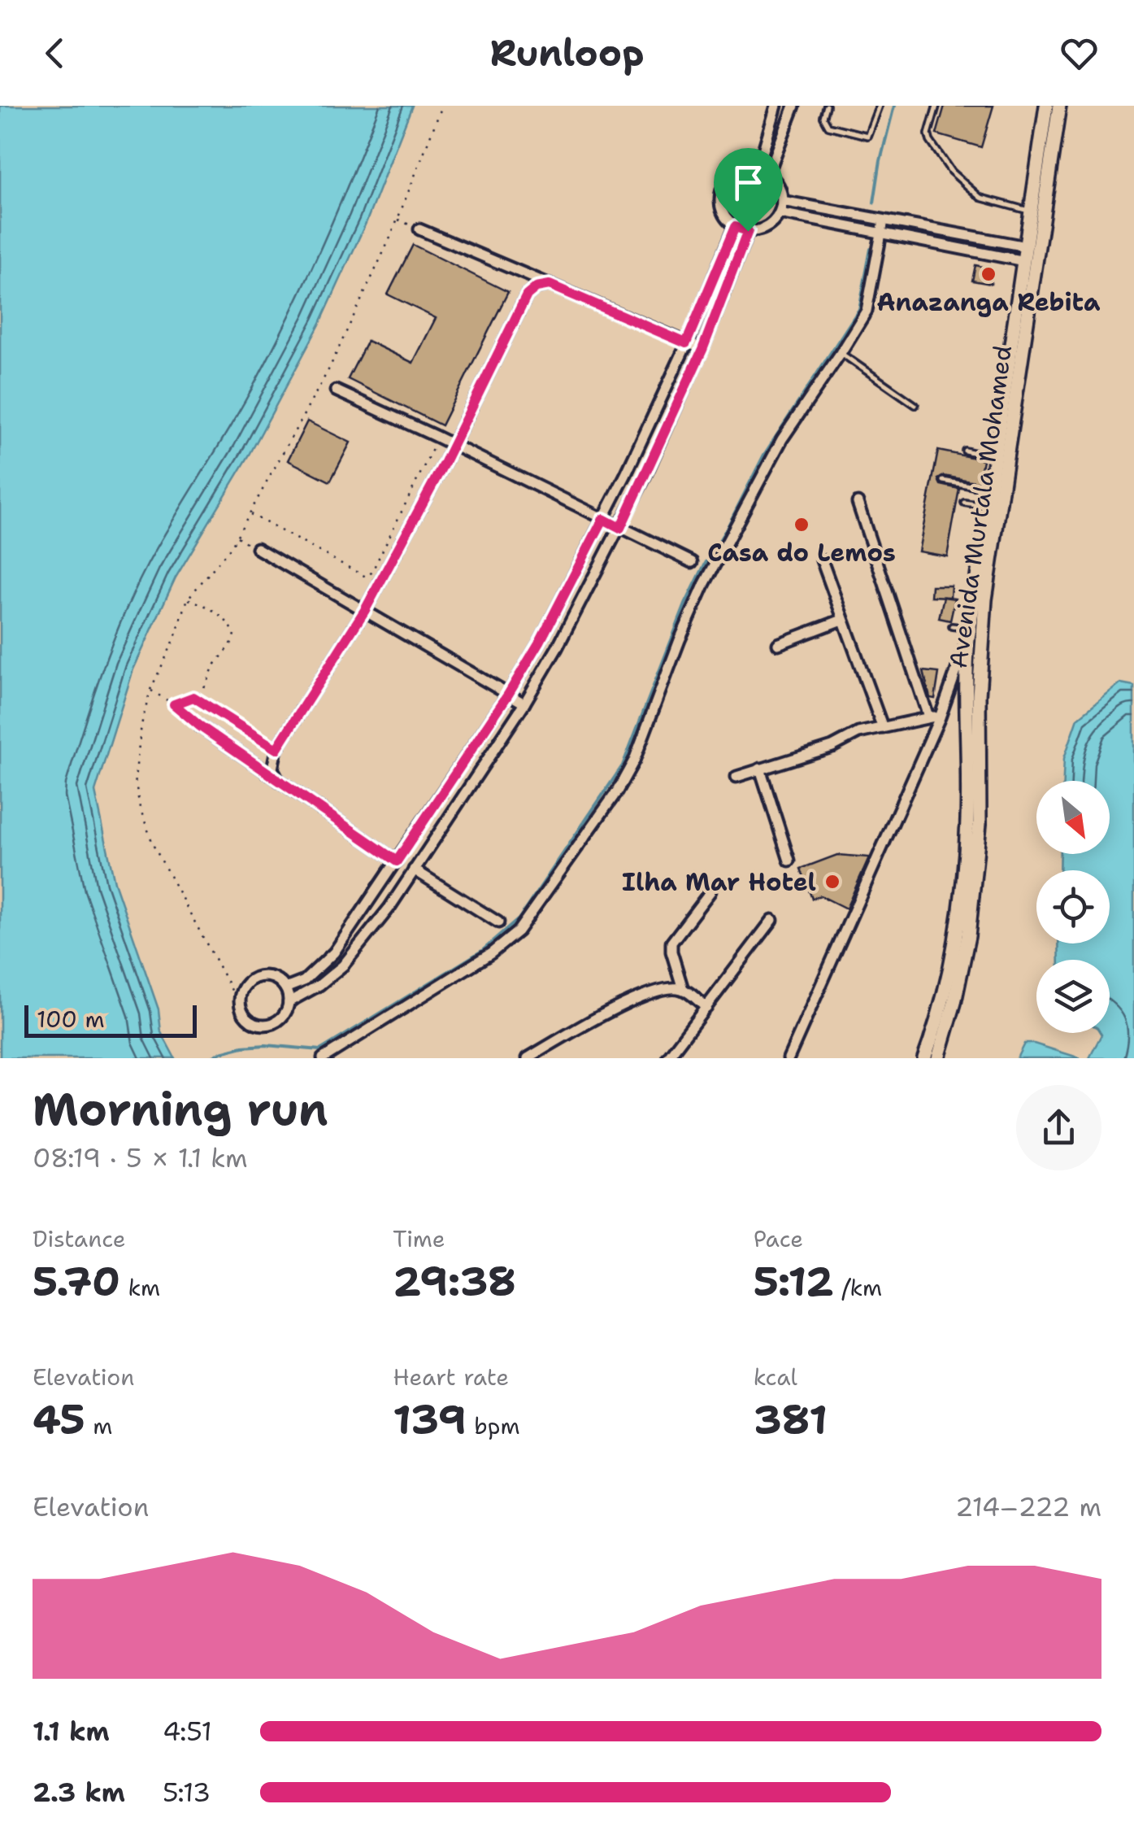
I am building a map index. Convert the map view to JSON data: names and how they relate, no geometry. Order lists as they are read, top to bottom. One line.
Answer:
{"streets":{"street":["Avenida Murtala Mohamed"]},"places":["Anazanga Rebita","Casa do Lemos","Ilha Mar Hotel"],"scale_bar":"100 m","north":"bottom right","page":{"header":"Runloop","scale":"100 m","heading":["Morning run","08:19 · 5 × 1.1 km"],"stats":[["Distance","5.70 km"],["Time","29:38"],["Pace","5:12 /km"],["Elevation","45 m"],["Heart rate","139 bpm"],["kcal","381"]],"chart":["Elevation","214–222 m"],"list":[{"name":"1.1 km","note":"4:51"},{"name":"2.3 km","note":"5:13"}]}}
